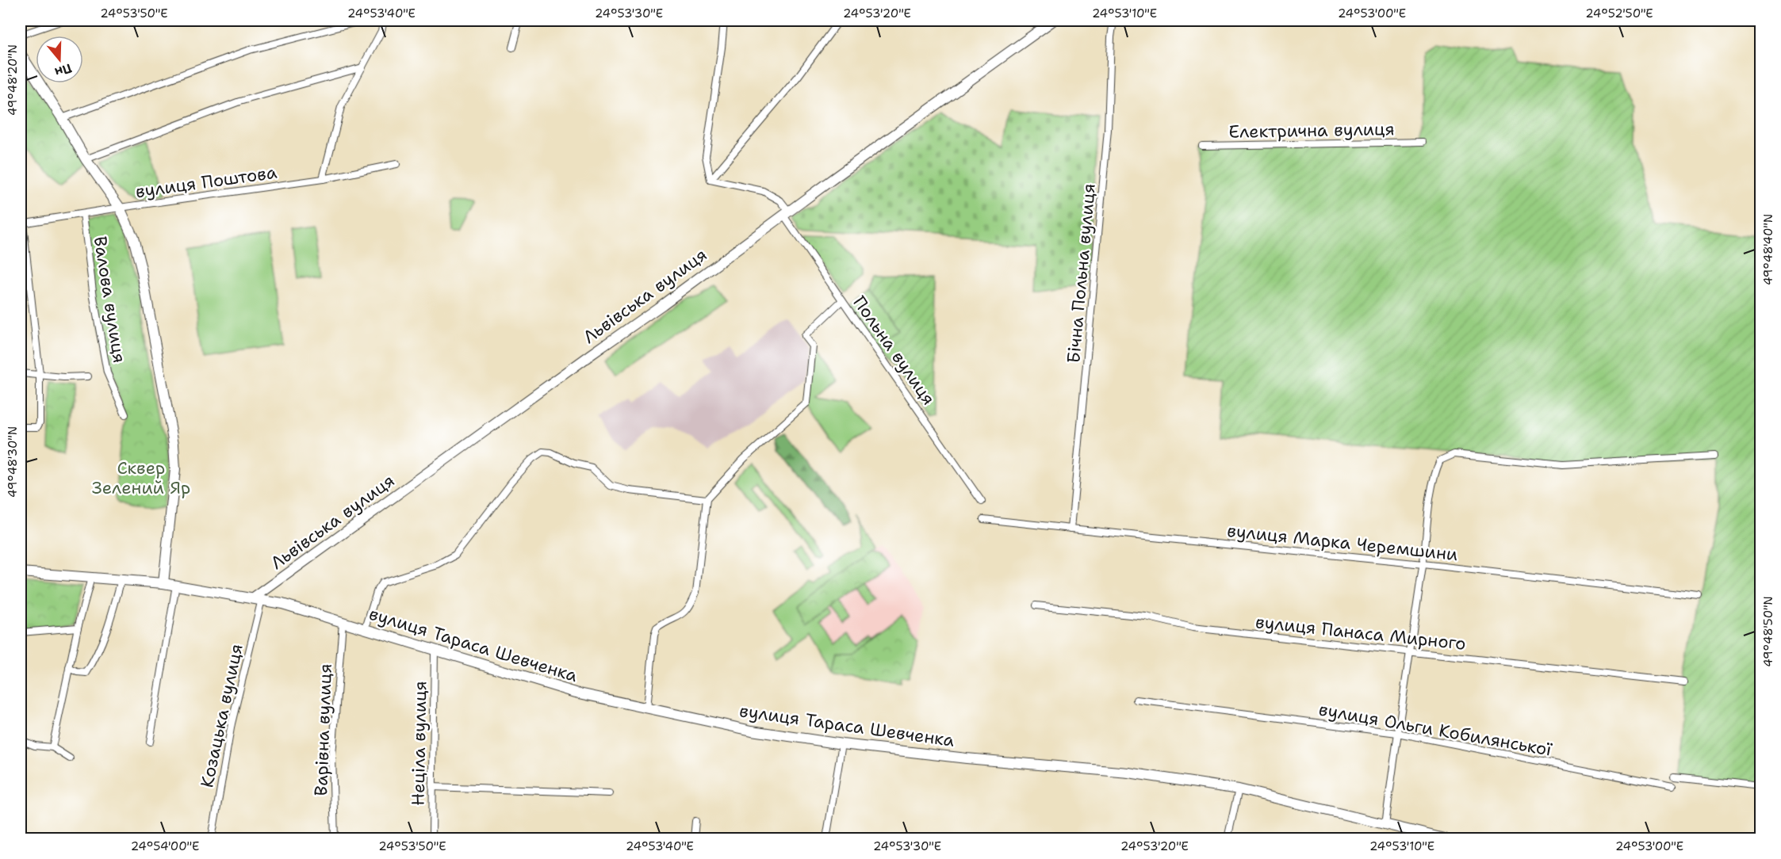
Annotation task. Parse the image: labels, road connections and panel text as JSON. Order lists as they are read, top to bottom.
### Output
{
  "streets": {
    "main road": ["Львівська вулиця", "вулиця Тараса Шевченка"],
    "street": [
      "Електрична вулиця",
      "вулиця Поштова",
      "Бічна Польна вулиця",
      "Валова вулиця",
      "Польна вулиця",
      "вулиця Марка Черемшини",
      "вулиця Панаса Мирного",
      "Козацька вулиця",
      "вулиця Ольги Кобилянської",
      "Варівна вулиця",
      "Неціла вулиця"
    ]
  },
  "crossings": [
    ["вулиця Поштова", "Валова вулиця"],
    ["Бічна Польна вулиця", "вулиця Марка Черемшини"],
    ["Львівська вулиця", "Польна вулиця"],
    ["Львівська вулиця", "вулиця Тараса Шевченка"],
    ["Львівська вулиця", "Козацька вулиця"],
    ["вулиця Тараса Шевченка", "Козацька вулиця"],
    ["вулиця Тараса Шевченка", "Варівна вулиця"],
    ["вулиця Тараса Шевченка", "Неціла вулиця"]
  ],
  "parks": ["Сквер Зелений Яр"],
  "north": "bottom",
  "coordinates": [
    "24°53'50\"E",
    "24°53'40\"E",
    "24°53'30\"E",
    "24°53'20\"E",
    "24°53'10\"E",
    "24°53'00\"E",
    "24°52'50\"E",
    "49°48'20\"N",
    "49°48'40\"N",
    "49°48'30\"N",
    "49°48'50\"N",
    "24°54'00\"E"
  ]
}
